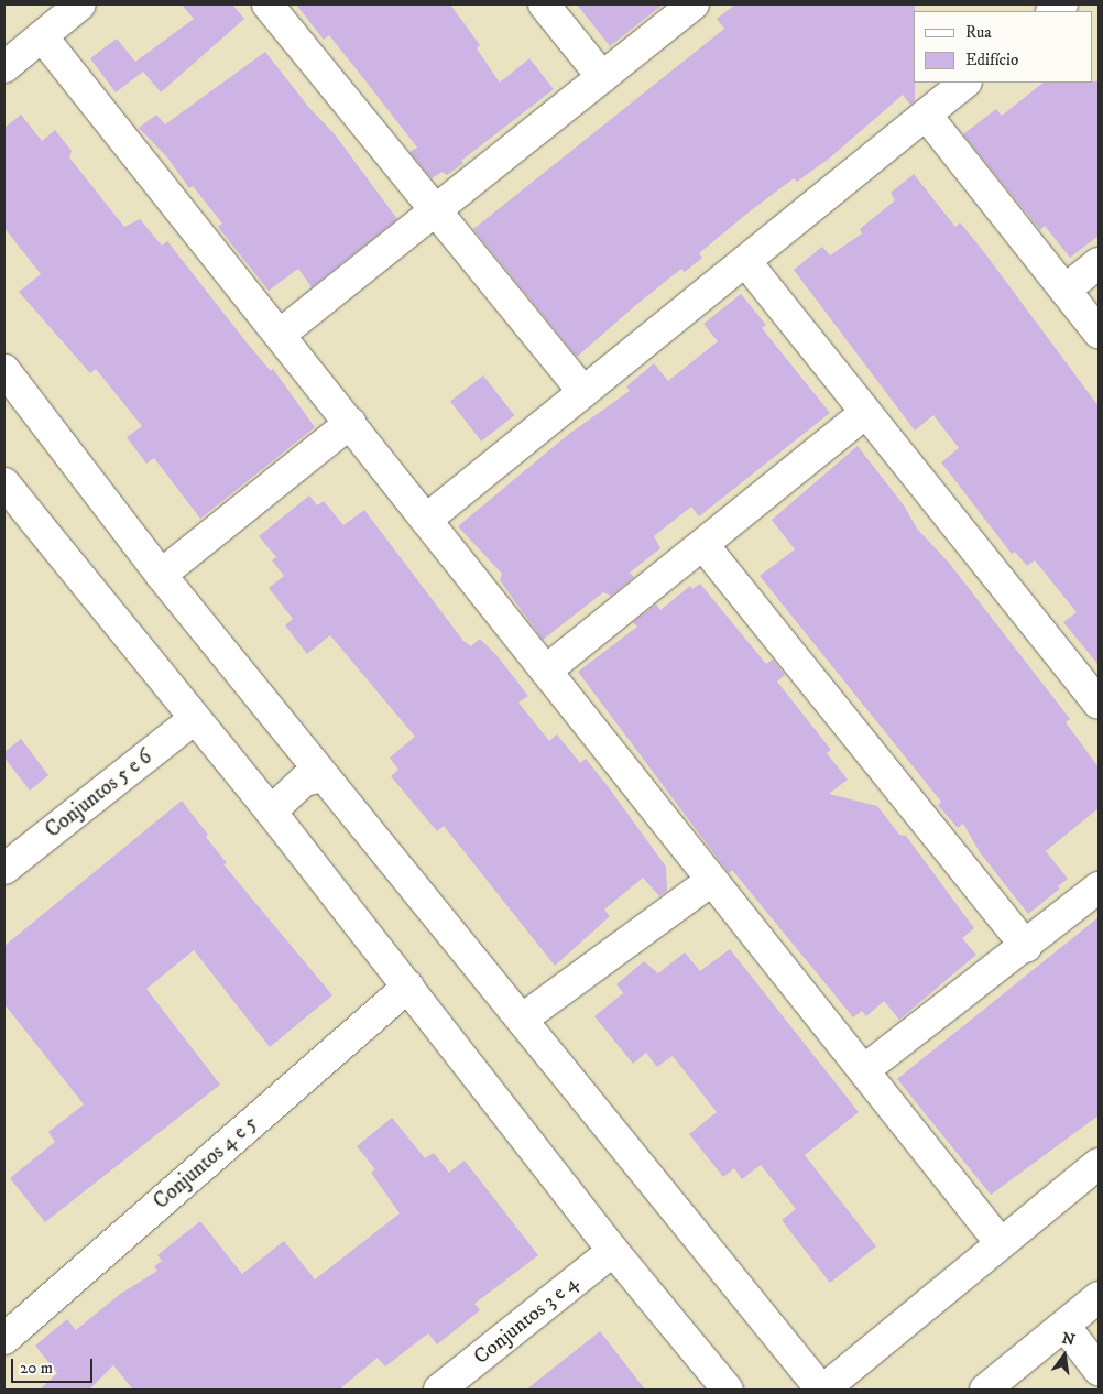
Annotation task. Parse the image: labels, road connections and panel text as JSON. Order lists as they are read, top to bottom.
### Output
{
  "streets": {
    "street": ["Conjuntos 5 e 6", "Conjuntos 4 e 5", "Conjuntos 3 e 4"]
  },
  "legend": ["Rua", "Edifício"],
  "scale_bar": "20 m",
  "north": "top"
}
